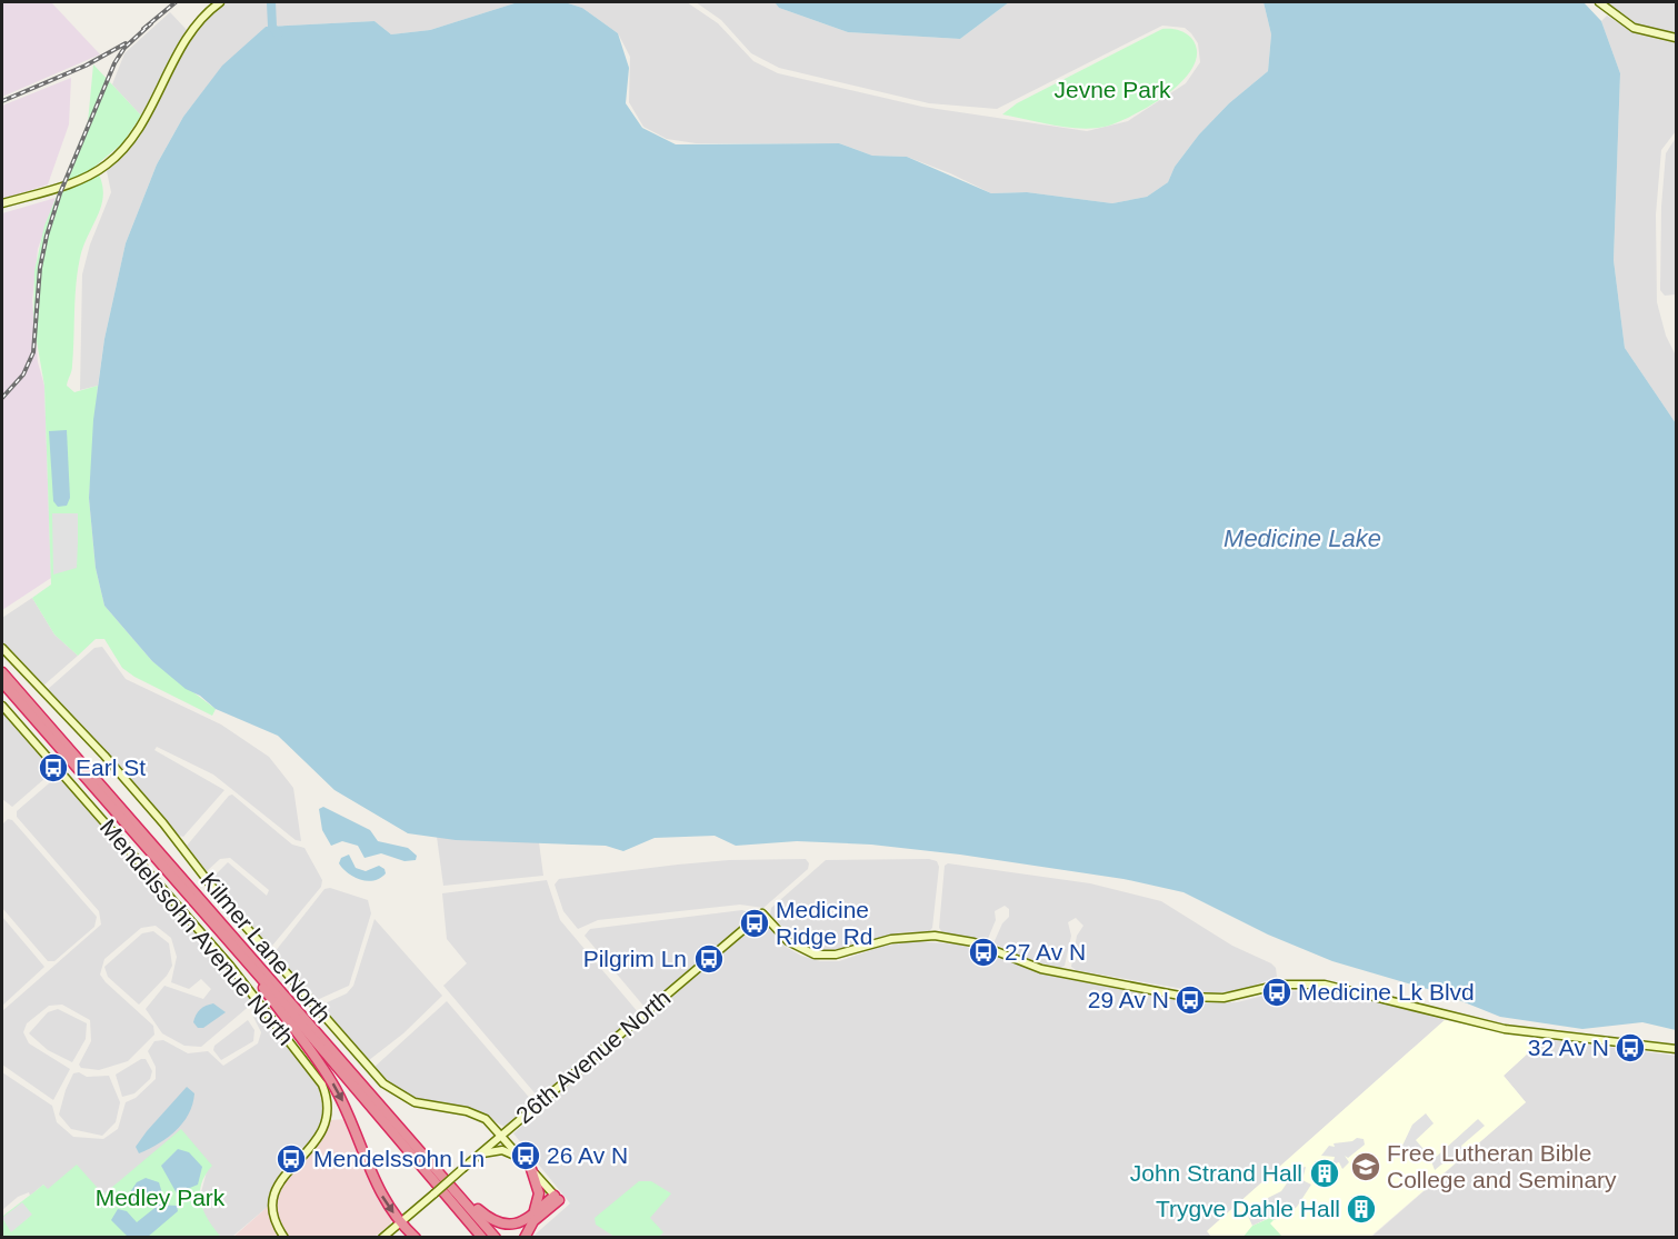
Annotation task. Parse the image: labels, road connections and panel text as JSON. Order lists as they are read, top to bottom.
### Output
{
  "streets": {
    "street": ["Mendelssohn Avenue North", "Kilmer Lane North", "26th Avenue North"]
  },
  "crossings": [
    ["Kilmer Lane North", "26th Avenue North"]
  ],
  "water": ["Medicine Lake"],
  "parks": ["Jevne Park", "Medley Park"],
  "places": {
    "bus stop": [
      "Earl St",
      "Medicine Ridge Rd",
      "27 Av N",
      "Pilgrim Ln",
      "Medicine Lk Blvd",
      "29 Av N",
      "32 Av N",
      "26 Av N",
      "Mendelssohn Ln"
    ],
    "school or university": ["Free Lutheran Bible College and Seminary"],
    "building": ["John Strand Hall", "Trygve Dahle Hall"]
  }
}
